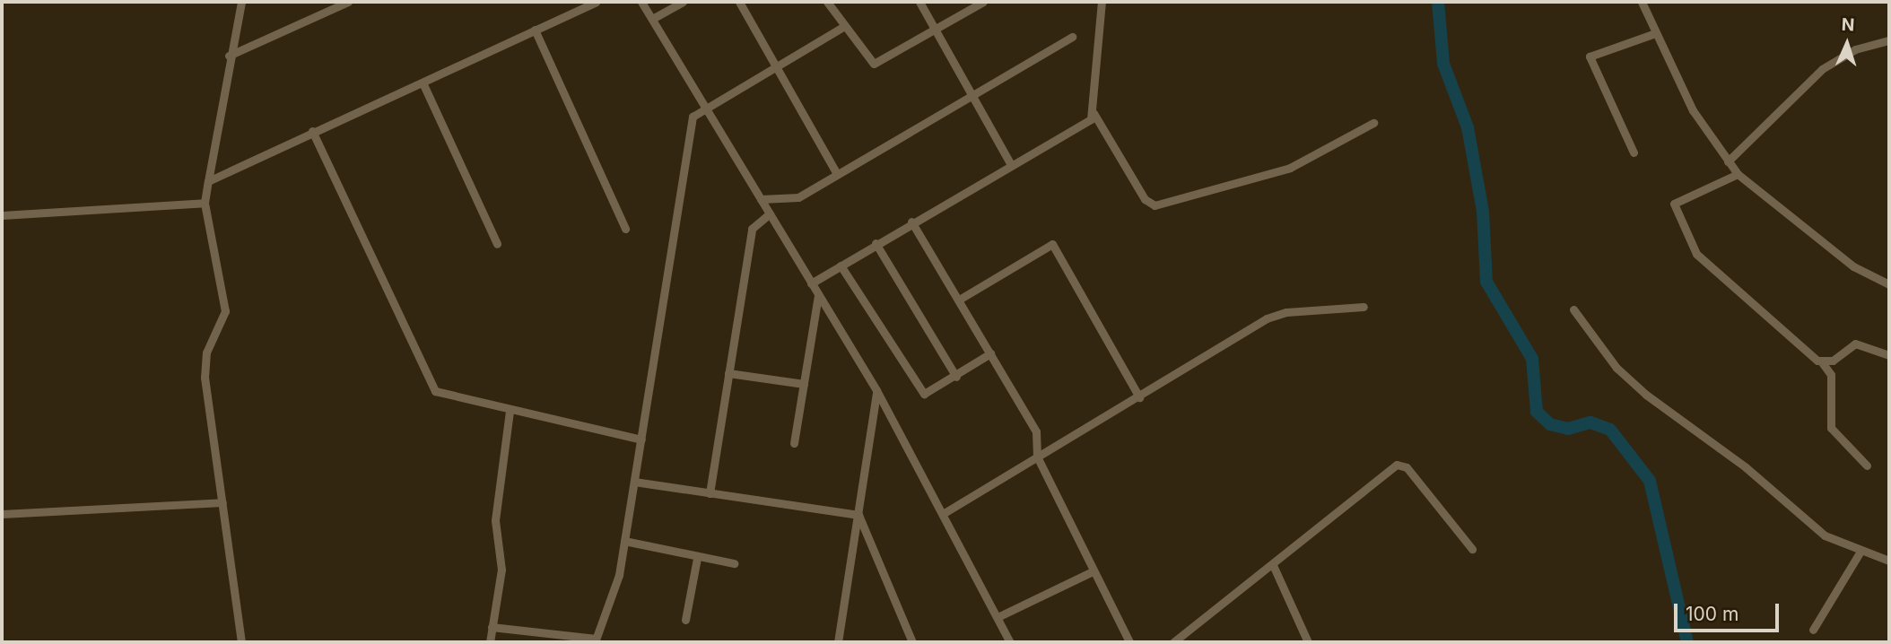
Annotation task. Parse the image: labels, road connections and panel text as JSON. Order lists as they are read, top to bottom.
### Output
{
  "scale_bar": "100 m",
  "north": "top"
}
